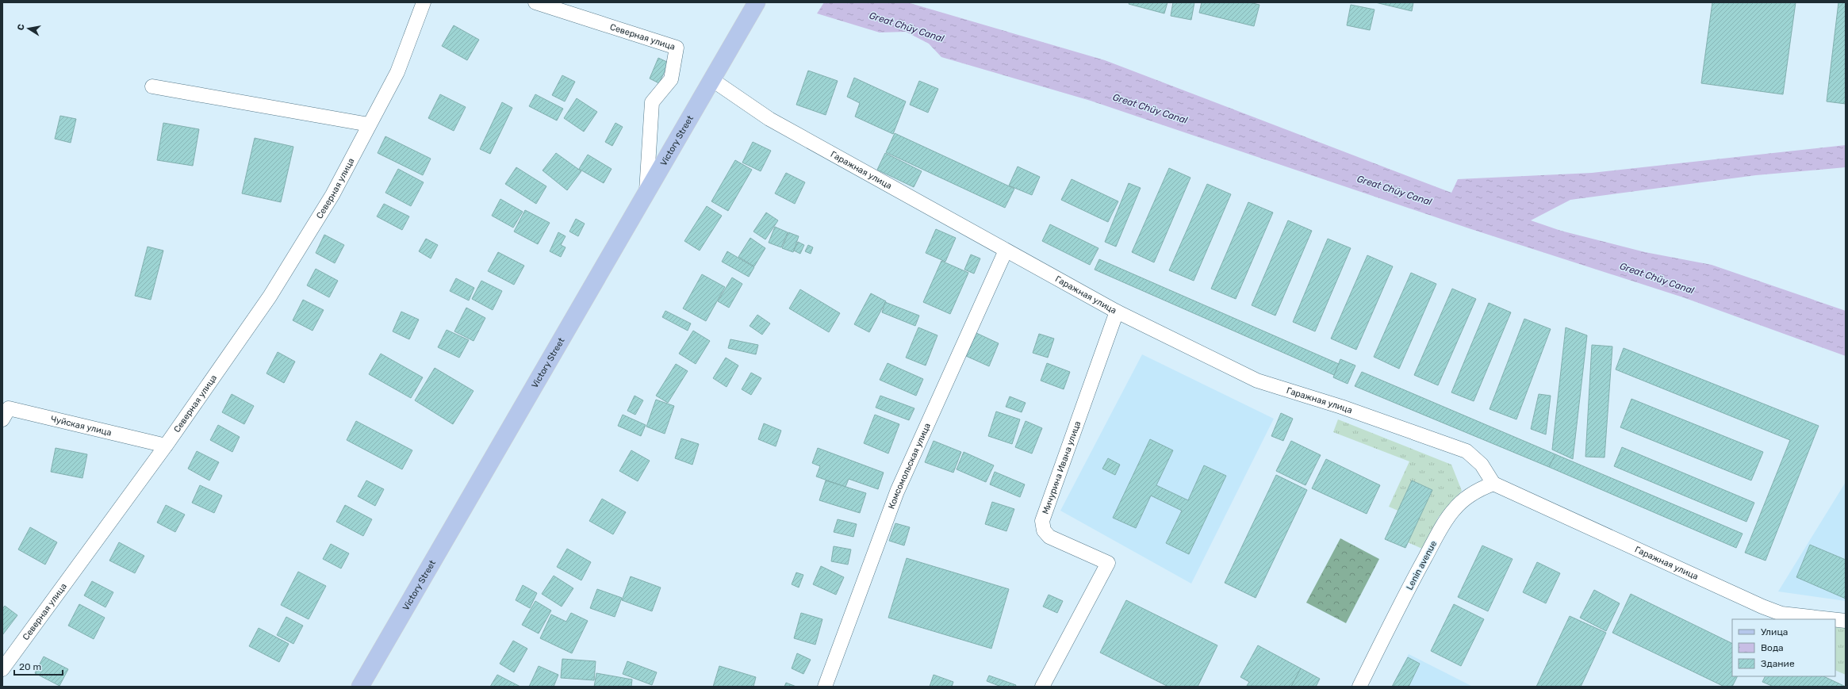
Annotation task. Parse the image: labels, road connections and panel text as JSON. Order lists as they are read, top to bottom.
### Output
{
  "streets": {
    "main road": ["Victory Street"],
    "street": [
      "Северная улица",
      "Гаражная улица",
      "Чуйская улица",
      "Комсомольская улица",
      "Мичурина Ивана улица",
      "Lenin avenue"
    ]
  },
  "crossings": [
    ["Северная улица", "Victory Street"],
    ["Северная улица", "Чуйская улица"],
    ["Victory Street", "Гаражная улица"],
    ["Гаражная улица", "Комсомольская улица"],
    ["Гаражная улица", "Мичурина Ивана улица"],
    ["Гаражная улица", "Lenin avenue"]
  ],
  "water": ["Great Chüy Canal"],
  "legend": ["Улица", "Вода", "Здание"],
  "scale_bar": "20 m",
  "north": "left"
}
